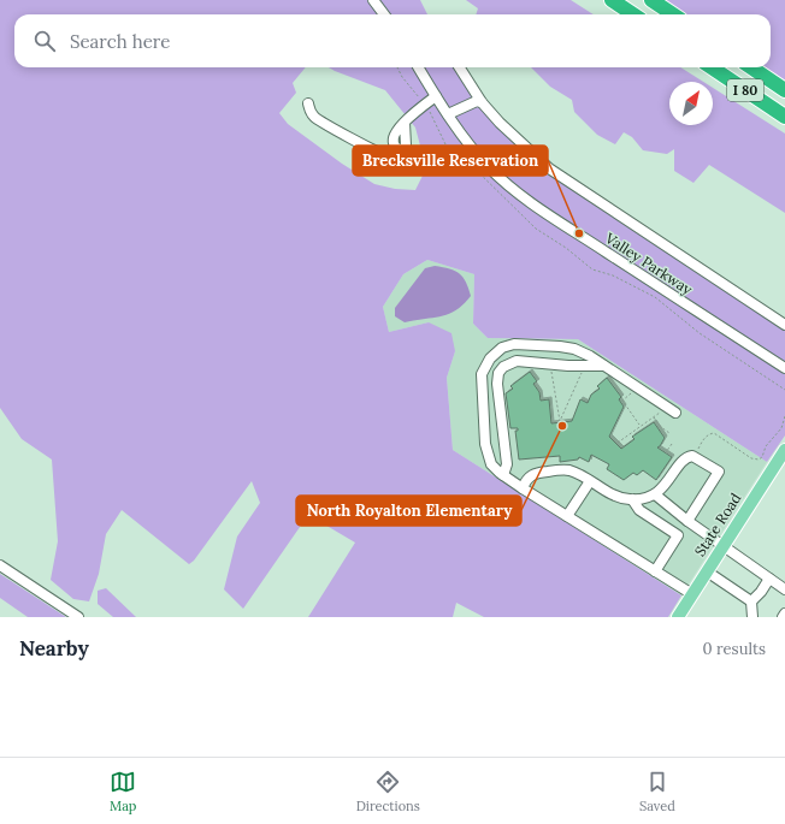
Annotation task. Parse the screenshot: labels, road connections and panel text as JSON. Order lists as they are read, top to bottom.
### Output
{
  "streets": {
    "highway": ["I 80"],
    "main road": ["State Road"],
    "street": ["Valley Parkway"]
  },
  "places": ["Brecksville Reservation", "North Royalton Elementary"],
  "north": "top right",
  "page": {
    "search": "Search here",
    "heading": ["Nearby", "0 results"],
    "nav": ["Map", "Directions", "Saved"]
  }
}
